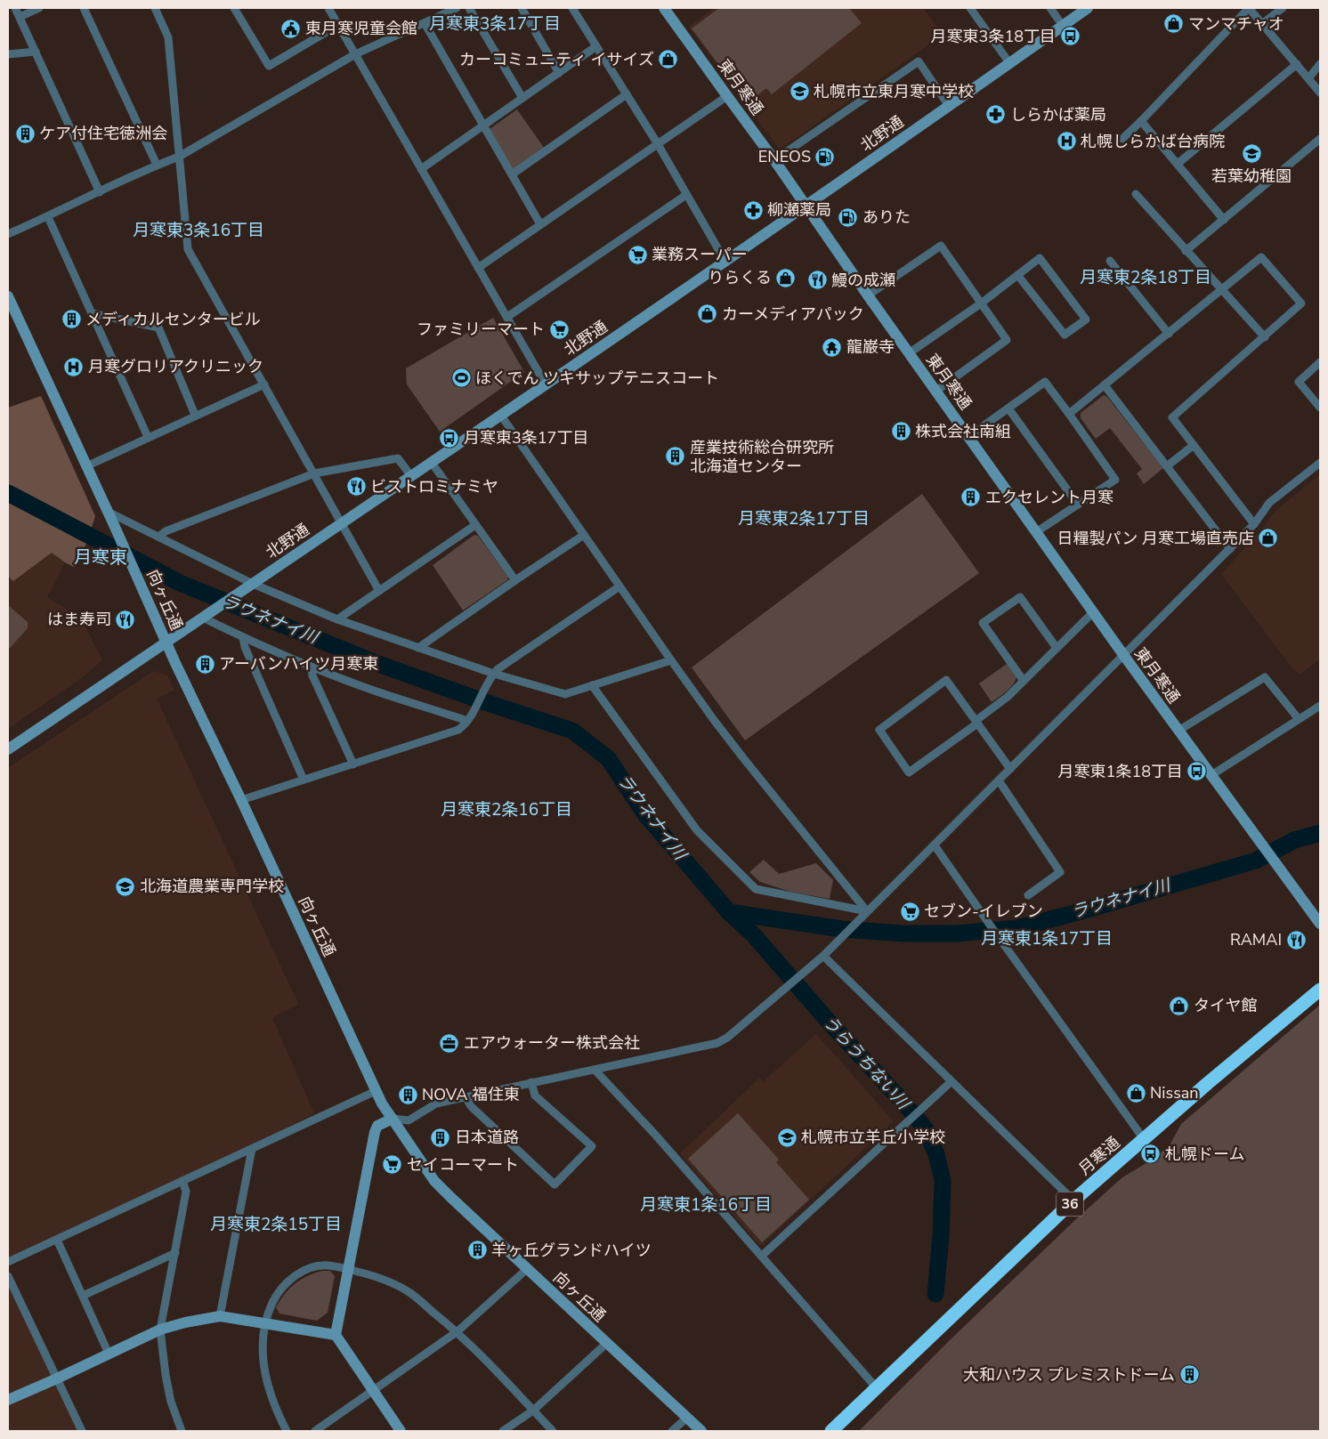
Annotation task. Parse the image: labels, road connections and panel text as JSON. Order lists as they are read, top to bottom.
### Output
{
  "streets": {
    "highway": ["月寒通", "36"],
    "street": ["東月寒通", "北野通", "向ヶ丘通"]
  },
  "crossings": [
    ["東月寒通", "北野通"],
    ["北野通", "向ヶ丘通"]
  ],
  "districts": [
    "月寒東3条17丁目",
    "月寒東3条16丁目",
    "月寒東2条18丁目",
    "月寒東2条17丁目",
    "月寒東",
    "月寒東2条16丁目",
    "月寒東1条17丁目",
    "月寒東1条16丁目",
    "月寒東2条15丁目"
  ],
  "water": ["ラウネナイ川", "うらうちない川"],
  "places": {
    "shop": [
      "マンマチャオ",
      "カーコミュニティ イサイズ",
      "りらくる",
      "カーメディアパック",
      "日糧製パン 月寒工場直売店",
      "タイヤ館",
      "Nissan"
    ],
    "public building": ["東月寒児童会館"],
    "bus stop": [
      "月寒東3条18丁目",
      "月寒東3条17丁目",
      "月寒東1条18丁目",
      "札幌ドーム"
    ],
    "school or university": [
      "札幌市立東月寒中学校",
      "若葉幼稚園",
      "北海道農業専門学校",
      "札幌市立羊丘小学校"
    ],
    "pharmacy": ["しらかば薬局", "柳瀬薬局"],
    "building": [
      "ケア付住宅徳洲会",
      "メディカルセンタービル",
      "株式会社南組",
      "産業技術総合研究所 北海道センター",
      "エクセレント月寒",
      "アーバンハイツ月寒東",
      "NOVA 福住東",
      "日本道路",
      "羊ヶ丘グランドハイツ",
      "大和ハウス プレミストドーム"
    ],
    "hospital": ["札幌しらかば台病院", "月寒グロリアクリニック"],
    "fuel station": ["ENEOS", "ありた"],
    "supermarket": [
      "業務スーパー",
      "ファミリーマート",
      "セブン-イレブン",
      "セイコーマート"
    ],
    "restaurant": [
      "鰻の成瀬",
      "ビストロミナミヤ",
      "はま寿司",
      "RAMAI"
    ],
    "temple": ["龍巌寺"],
    "sports": ["ほくでん ツキサップテニスコート"],
    "office": ["エアウォーター株式会社"]
  }
}
